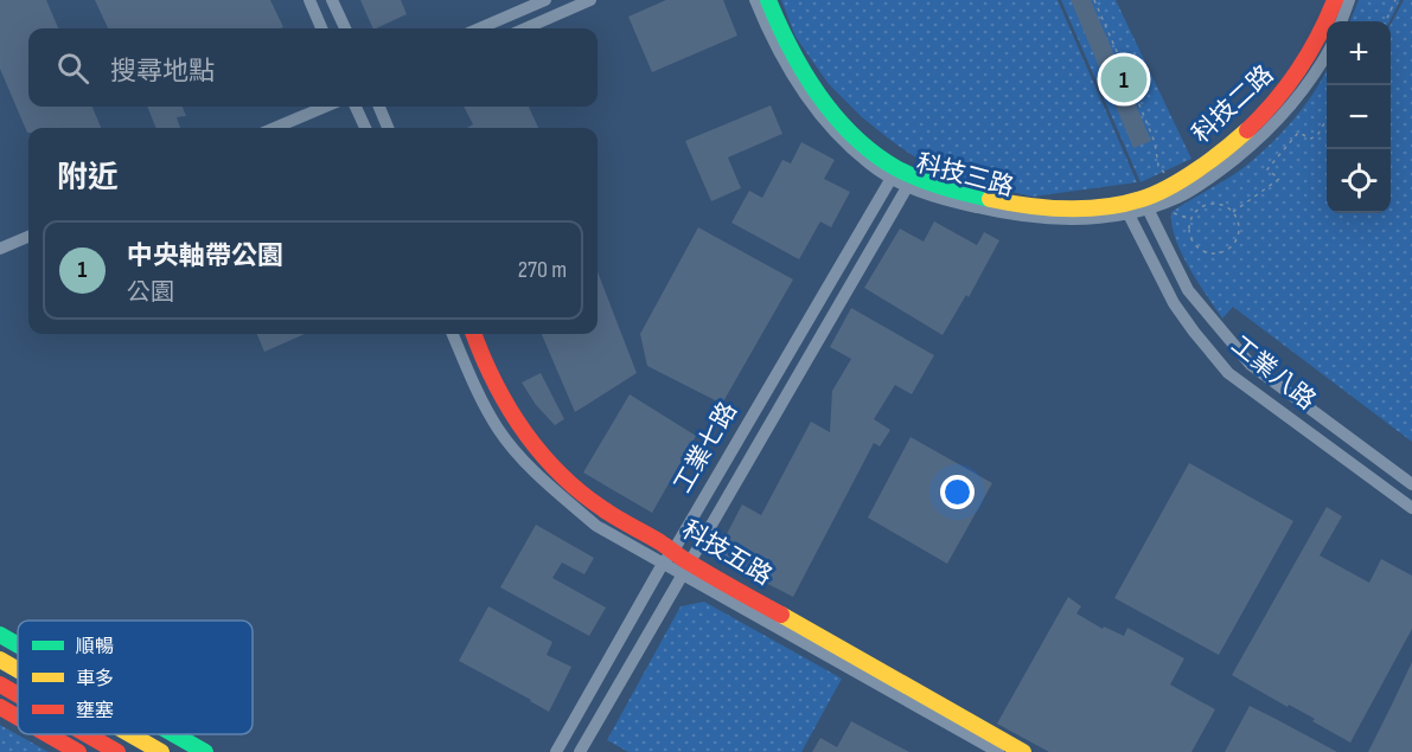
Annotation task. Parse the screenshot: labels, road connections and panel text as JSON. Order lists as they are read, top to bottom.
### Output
{
  "streets": {
    "street": [
      "科技二路",
      "科技三路",
      "工業八路",
      "工業七路",
      "科技五路"
    ]
  },
  "crossings": [
    ["科技二路", "科技三路"],
    ["科技二路", "工業八路"],
    ["科技三路", "工業八路"],
    ["科技三路", "工業七路"],
    ["工業七路", "科技五路"]
  ],
  "legend": ["順暢", "車多", "壅塞"],
  "page": {
    "map_buttons": ["+", "−"],
    "search": "搜尋地點",
    "pins": "1",
    "heading": "附近",
    "list": [
      {
        "mark": "1",
        "name": "中央軸帶公園",
        "note": "公園",
        "value": "270 m"
      }
    ]
  }
}
